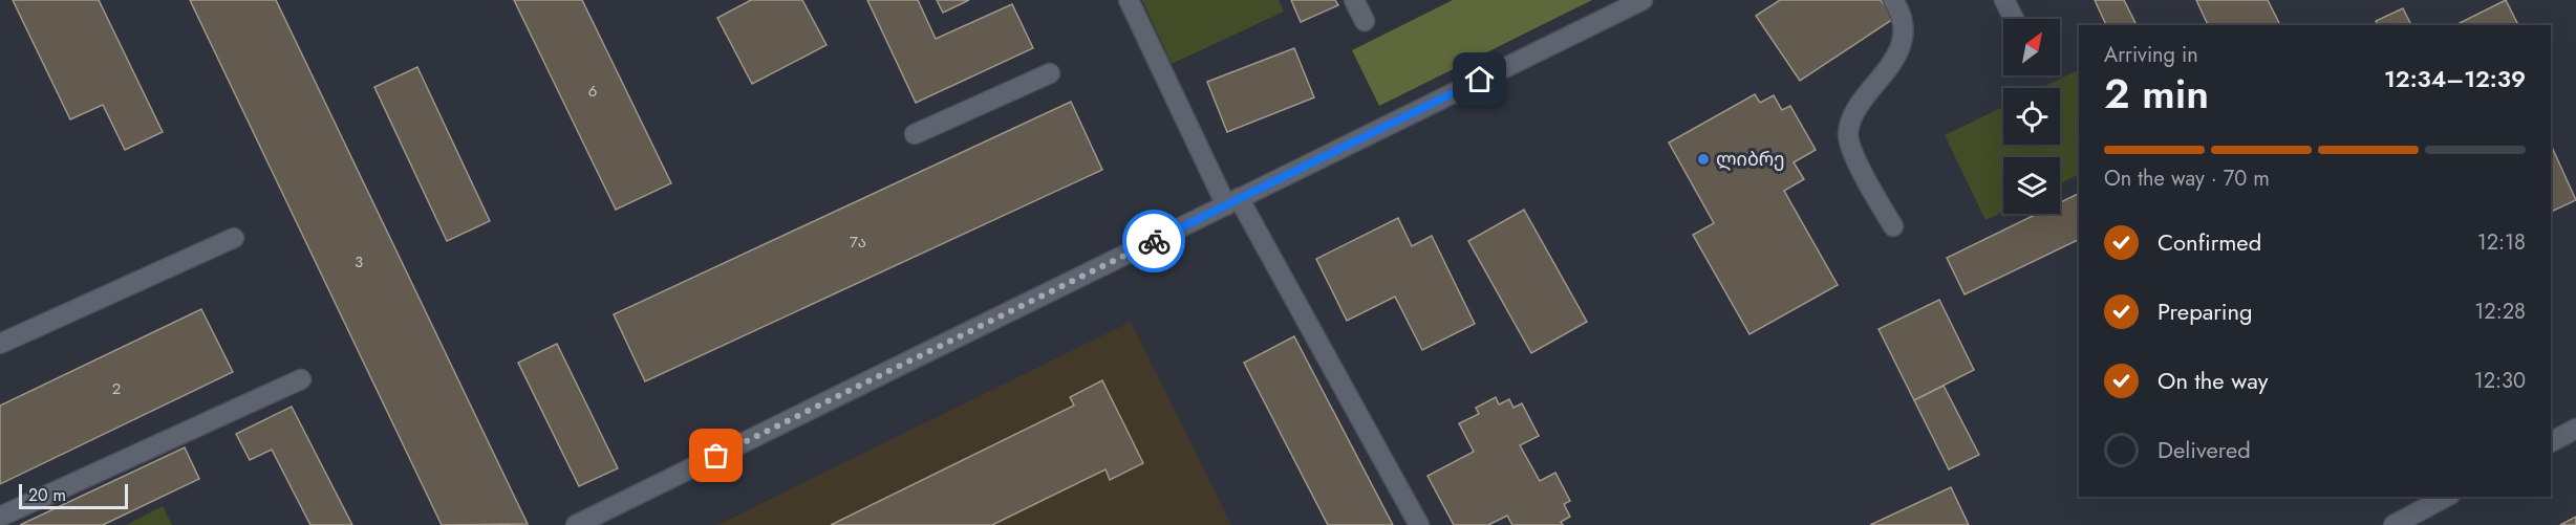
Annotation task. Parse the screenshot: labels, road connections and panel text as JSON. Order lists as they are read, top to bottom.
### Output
{
  "places": ["ლიბრე"],
  "house_numbers": [
    "6",
    "7ა",
    "3",
    "2"
  ],
  "scale_bar": "20 m",
  "north": "top right",
  "page": {
    "heading": ["2 min", "Arriving in", "12:34–12:39"],
    "bar": "On the way · 70 m",
    "list": [
      ["Confirmed", "12:18"],
      ["Preparing", "12:28"],
      ["On the way", "12:30"],
      "Delivered"
    ],
    "scale": "20 m"
  }
}
